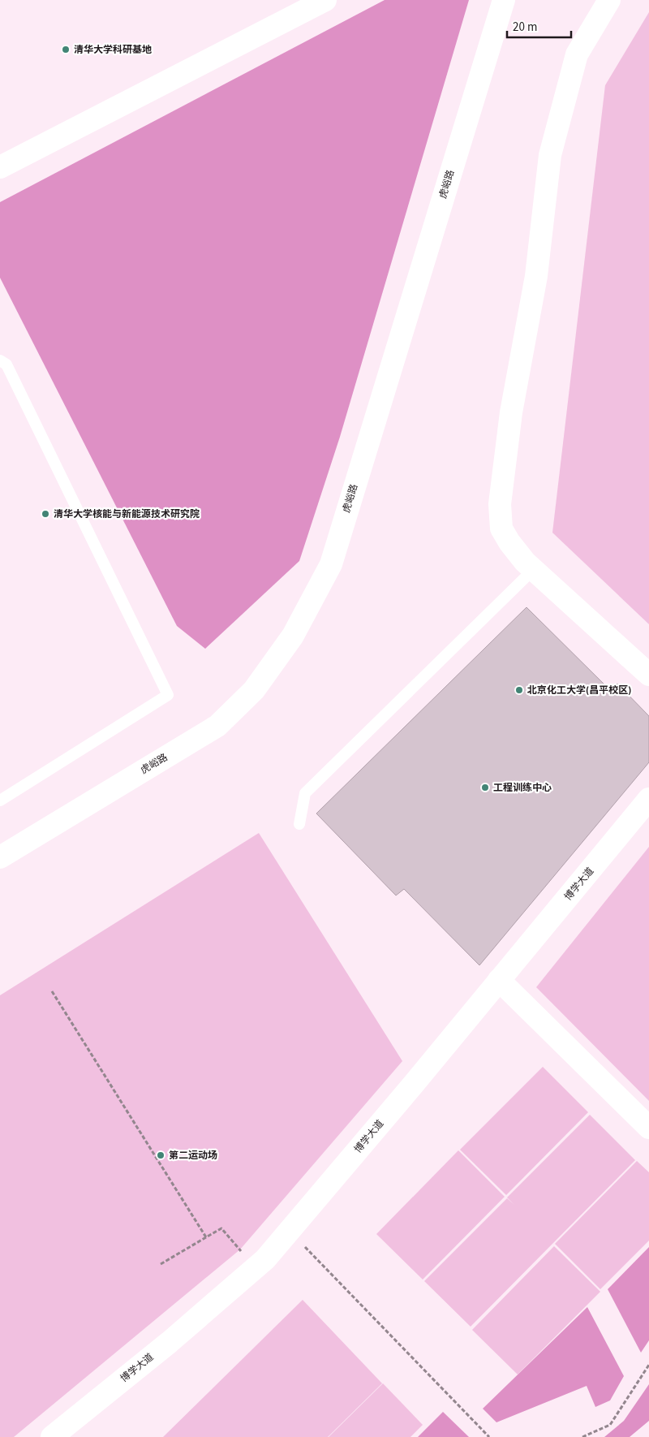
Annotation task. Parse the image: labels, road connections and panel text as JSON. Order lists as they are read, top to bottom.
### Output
{
  "streets": {
    "street": ["虎峪路", "博学大道"]
  },
  "places": [
    "清华大学科研基地",
    "清华大学核能与新能源技术研究院",
    "北京化工大学(昌平校区)",
    "工程训练中心",
    "第二运动场"
  ],
  "scale_bar": "20 m"
}
